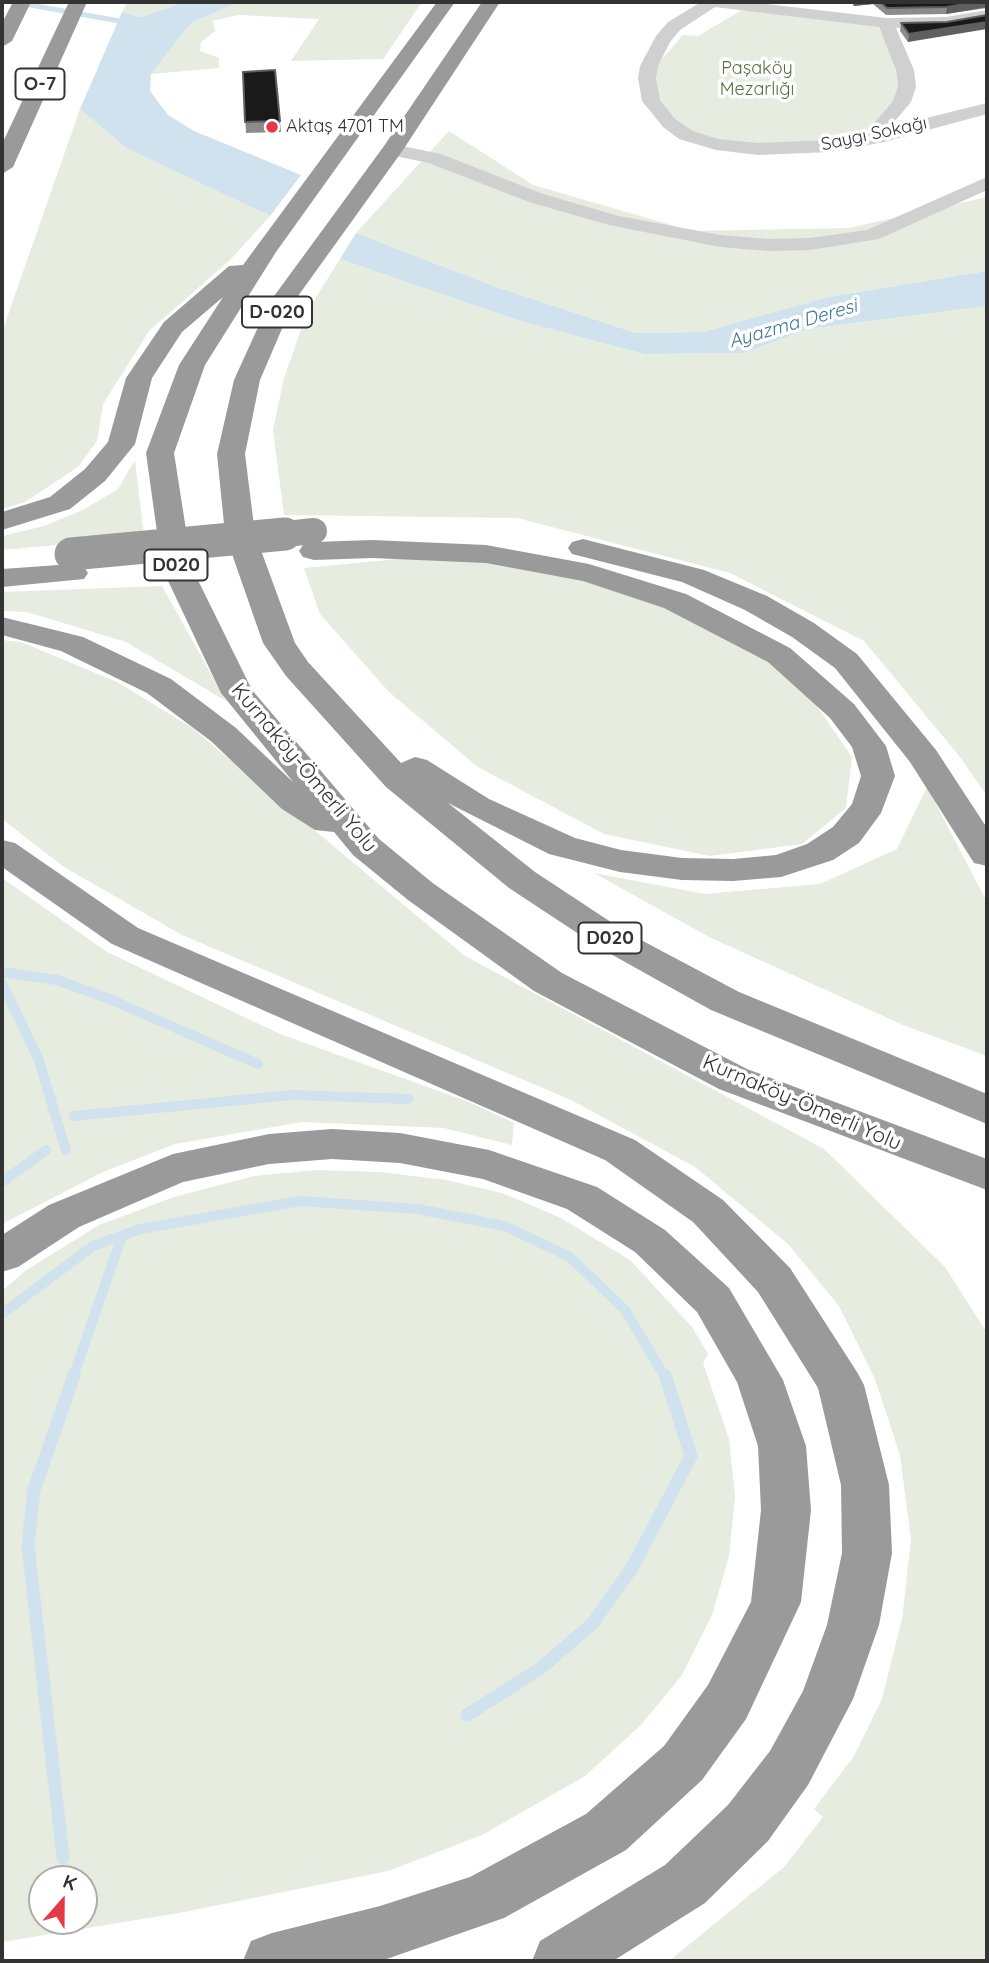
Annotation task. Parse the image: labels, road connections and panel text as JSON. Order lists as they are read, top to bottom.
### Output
{
  "streets": {
    "highway": [
      "O-7",
      "D-020",
      "D020",
      "Kurnaköy-Ömerli Yolu"
    ],
    "street": ["Saygı Sokağı"]
  },
  "crossings": [
    ["D-020", "D020"]
  ],
  "water": ["Ayazma Deresi"],
  "parks": ["Paşaköy Mezarlığı"],
  "places": ["Aktaş 4701 TM"],
  "north": "top"
}
